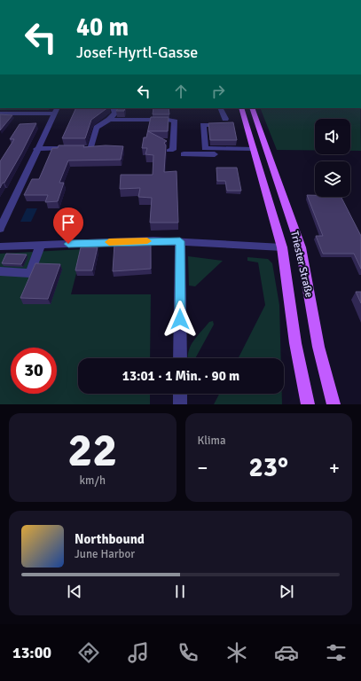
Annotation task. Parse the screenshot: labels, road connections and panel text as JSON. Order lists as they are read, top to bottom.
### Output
{
  "streets": {
    "main road": ["Triester Straße"]
  },
  "page": {
    "turn": ["40 m", "Josef-Hyrtl-Gasse"],
    "limit": "30",
    "trip": "13:01 · 1 Min. · 90 m",
    "tile": [
      ["22", "km/h"],
      "Klima"
    ],
    "heat": ["−", "23°", "+"],
    "song": ["Northbound", "June Harbor"],
    "tabs": "13:00"
  }
}
